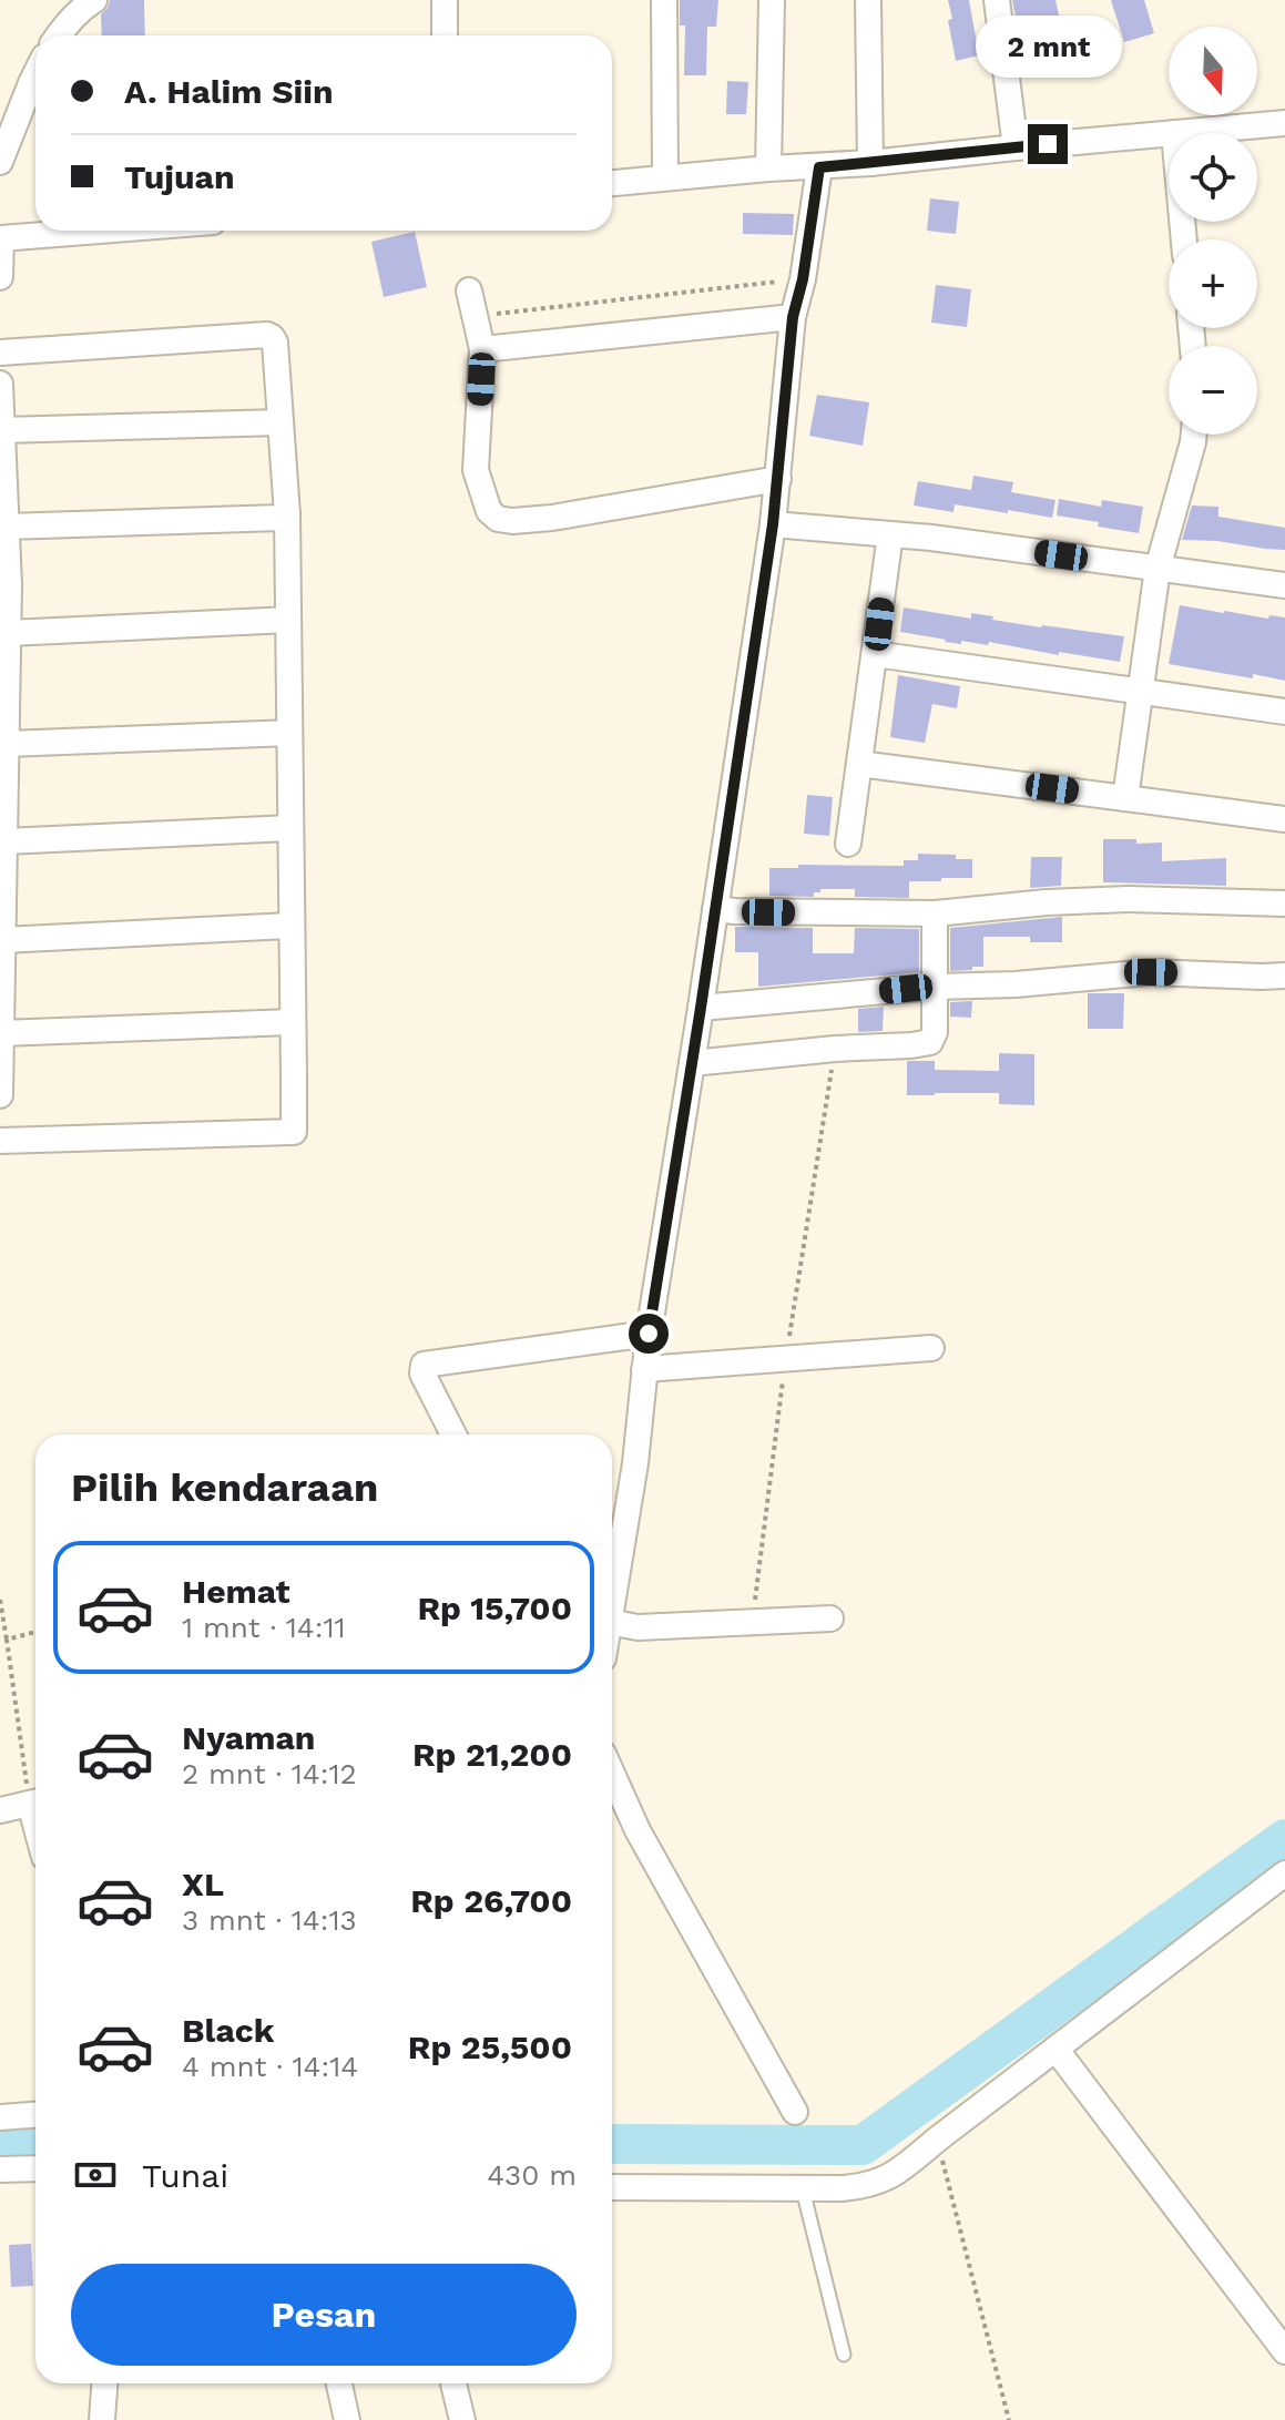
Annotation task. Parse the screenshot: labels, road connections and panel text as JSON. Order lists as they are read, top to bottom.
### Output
{
  "north": "bottom",
  "page": {
    "bubble": "2 mnt",
    "map_buttons": ["+", "−"],
    "banner": ["A. Halim Siin", "Tujuan"],
    "heading": "Pilih kendaraan",
    "list": [
      {
        "name": "Hemat",
        "note": "1 mnt · 14:11",
        "value": "Rp 15,700"
      },
      {
        "name": "Nyaman",
        "note": "2 mnt · 14:12",
        "value": "Rp 21,200"
      },
      {
        "name": "XL",
        "note": "3 mnt · 14:13",
        "value": "Rp 26,700"
      },
      {
        "name": "Black",
        "note": "4 mnt · 14:14",
        "value": "Rp 25,500"
      }
    ],
    "pay": ["Tunai", "430 m"],
    "buttons": "Pesan"
  }
}
